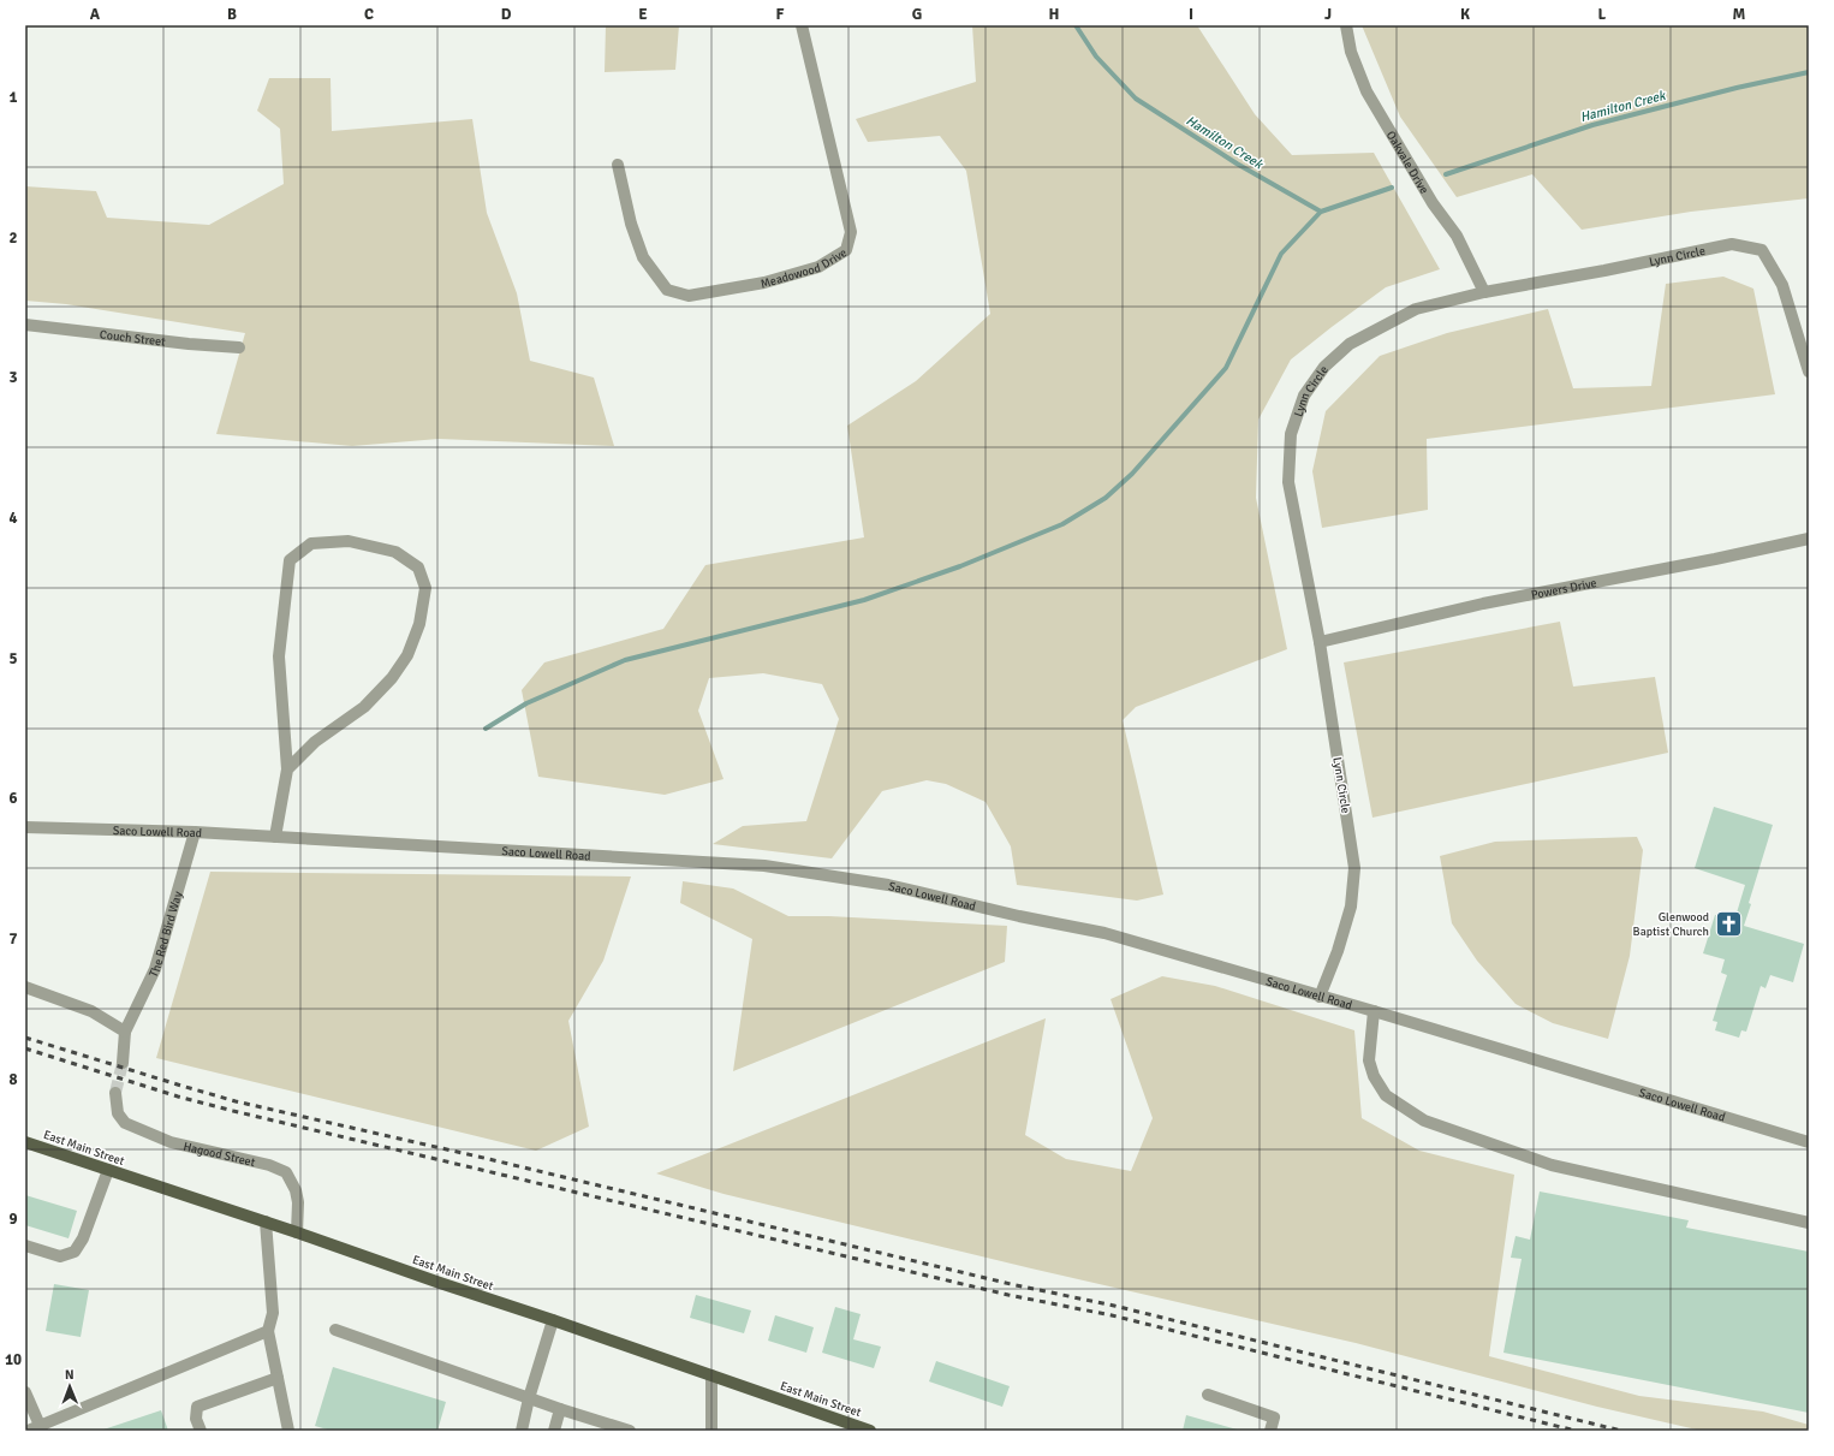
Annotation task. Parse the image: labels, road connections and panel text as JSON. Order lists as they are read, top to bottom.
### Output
{
  "streets": {
    "main road": ["East Main Street"],
    "street": [
      "Oakvale Drive",
      "Lynn Circle",
      "Meadowood Drive",
      "Couch Street",
      "Powers Drive",
      "Saco Lowell Road",
      "The Red Bird Way",
      "Hagood Street"
    ]
  },
  "crossings": [
    ["Oakvale Drive", "Lynn Circle"],
    ["Lynn Circle", "Powers Drive"],
    ["Lynn Circle", "Saco Lowell Road"],
    ["Saco Lowell Road", "The Red Bird Way"],
    ["East Main Street", "Hagood Street"]
  ],
  "water": ["Hamilton Creek"],
  "places": {
    "church": ["Glenwood Baptist Church"]
  },
  "north": "top",
  "grid": {
    "columns": [
      "A",
      "B",
      "C",
      "D",
      "E",
      "F",
      "G",
      "H",
      "I",
      "J",
      "K",
      "L",
      "M"
    ],
    "rows": [
      "1",
      "2",
      "3",
      "4",
      "5",
      "6",
      "7",
      "8",
      "9",
      "10"
    ]
  }
}
